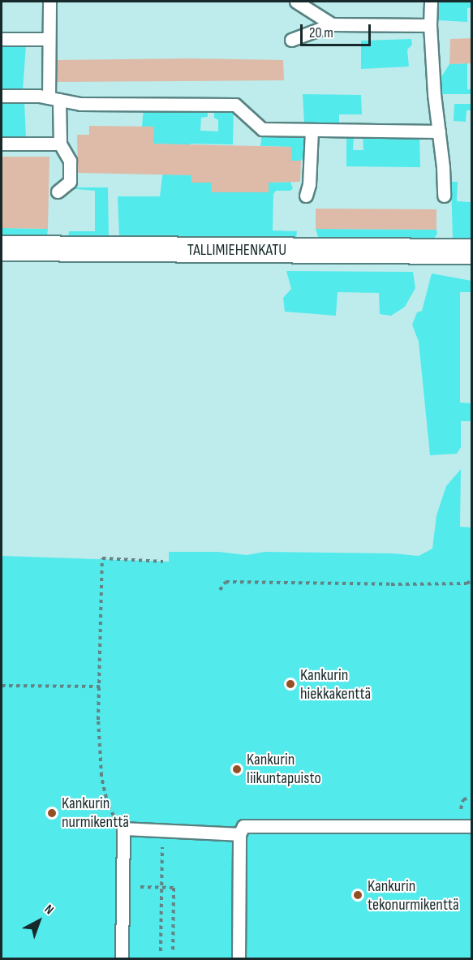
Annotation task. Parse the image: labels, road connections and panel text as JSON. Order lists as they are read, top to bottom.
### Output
{
  "streets": {
    "street": ["TALLIMIEHENKATU"]
  },
  "places": [
    "Kankurin hiekkakenttä",
    "Kankurin liikuntapuisto",
    "Kankurin nurmikenttä",
    "Kankurin tekonurmikenttä"
  ],
  "scale_bar": "20 m",
  "north": "top right"
}
